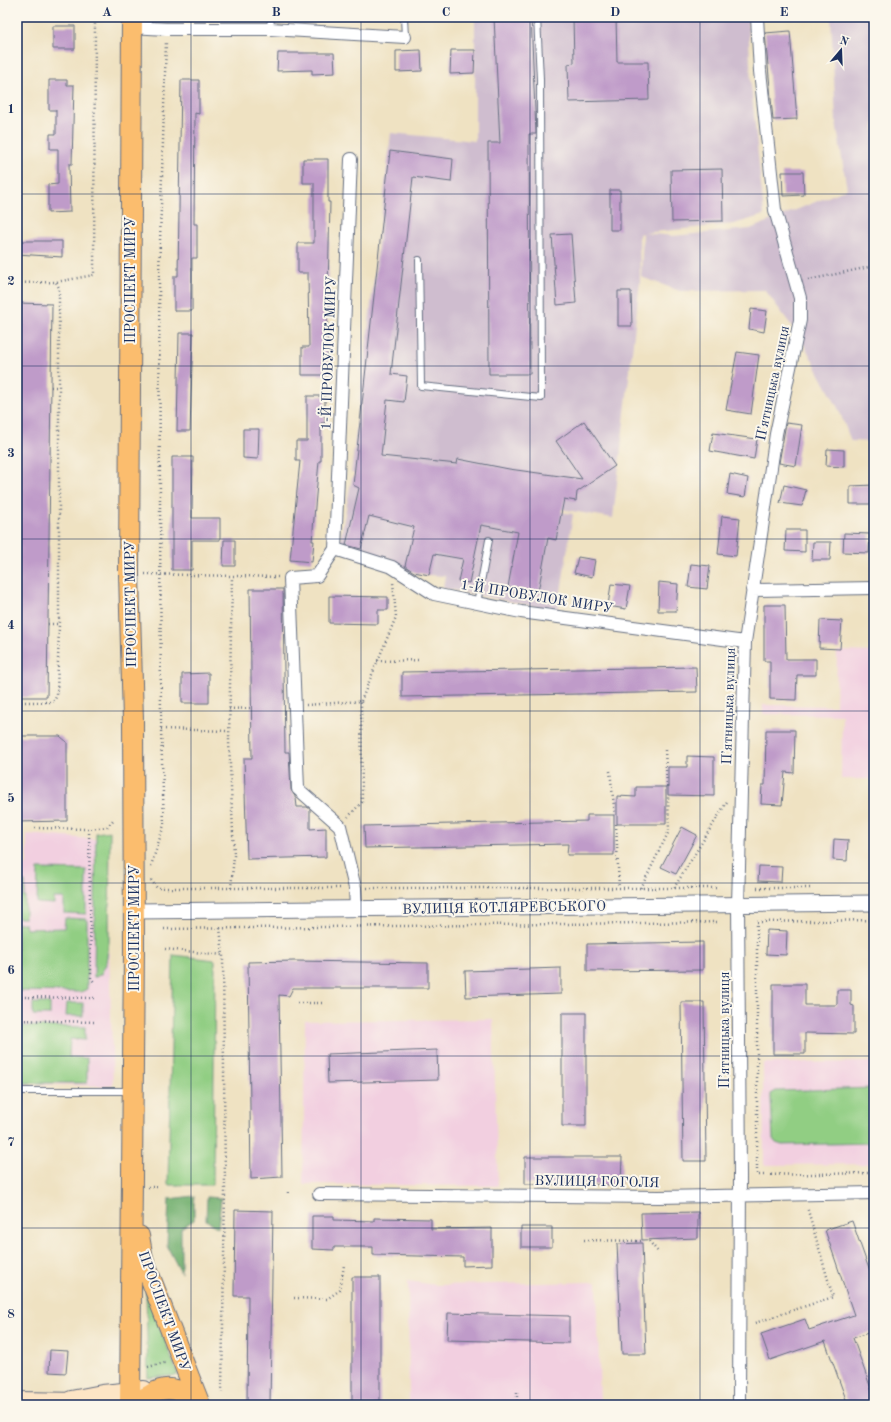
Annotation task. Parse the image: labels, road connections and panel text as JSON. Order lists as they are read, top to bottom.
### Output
{
  "streets": {
    "main road": ["ПРОСПЕКТ МИРУ"],
    "street": [
      "1-Й ПРОВУЛОК МИРУ",
      "Пʼятницька вулиця",
      "ВУЛИЦЯ КОТЛЯРЕВСЬКОГО",
      "ВУЛИЦЯ ГОГОЛЯ"
    ]
  },
  "crossings": [
    ["ПРОСПЕКТ МИРУ", "ВУЛИЦЯ КОТЛЯРЕВСЬКОГО"],
    ["1-Й ПРОВУЛОК МИРУ", "Пʼятницька вулиця"],
    ["Пʼятницька вулиця", "ВУЛИЦЯ КОТЛЯРЕВСЬКОГО"],
    ["Пʼятницька вулиця", "ВУЛИЦЯ ГОГОЛЯ"]
  ],
  "north": "top",
  "grid": {
    "columns": [
      "A",
      "B",
      "C",
      "D",
      "E"
    ],
    "rows": [
      "1",
      "2",
      "3",
      "4",
      "5",
      "6",
      "7",
      "8"
    ]
  }
}
